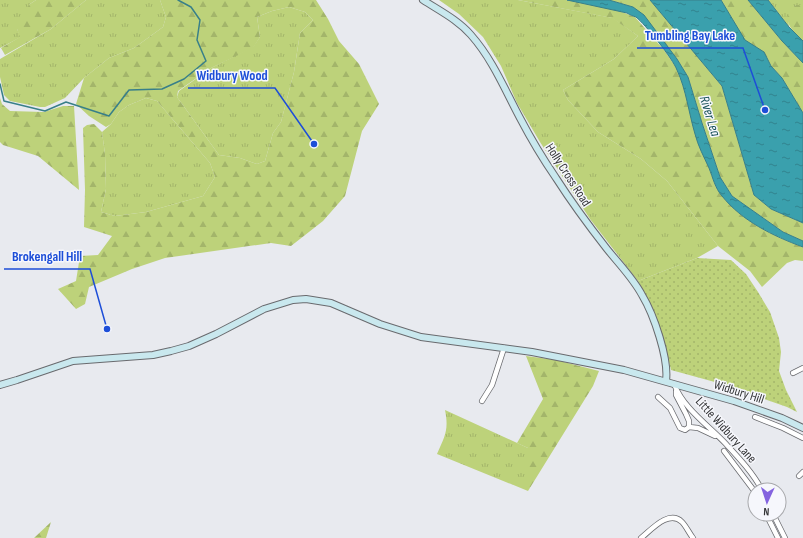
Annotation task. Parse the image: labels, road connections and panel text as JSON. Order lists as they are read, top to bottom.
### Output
{
  "streets": {
    "main road": ["Holly Cross Road", "Widbury Hill"],
    "street": ["Little Widbury Lane"]
  },
  "crossings": [
    ["Holly Cross Road", "Widbury Hill"],
    ["Widbury Hill", "Little Widbury Lane"]
  ],
  "water": ["River Lea"],
  "places": ["Tumbling Bay Lake", "Widbury Wood", "Brokengall Hill"],
  "north": "bottom"
}
